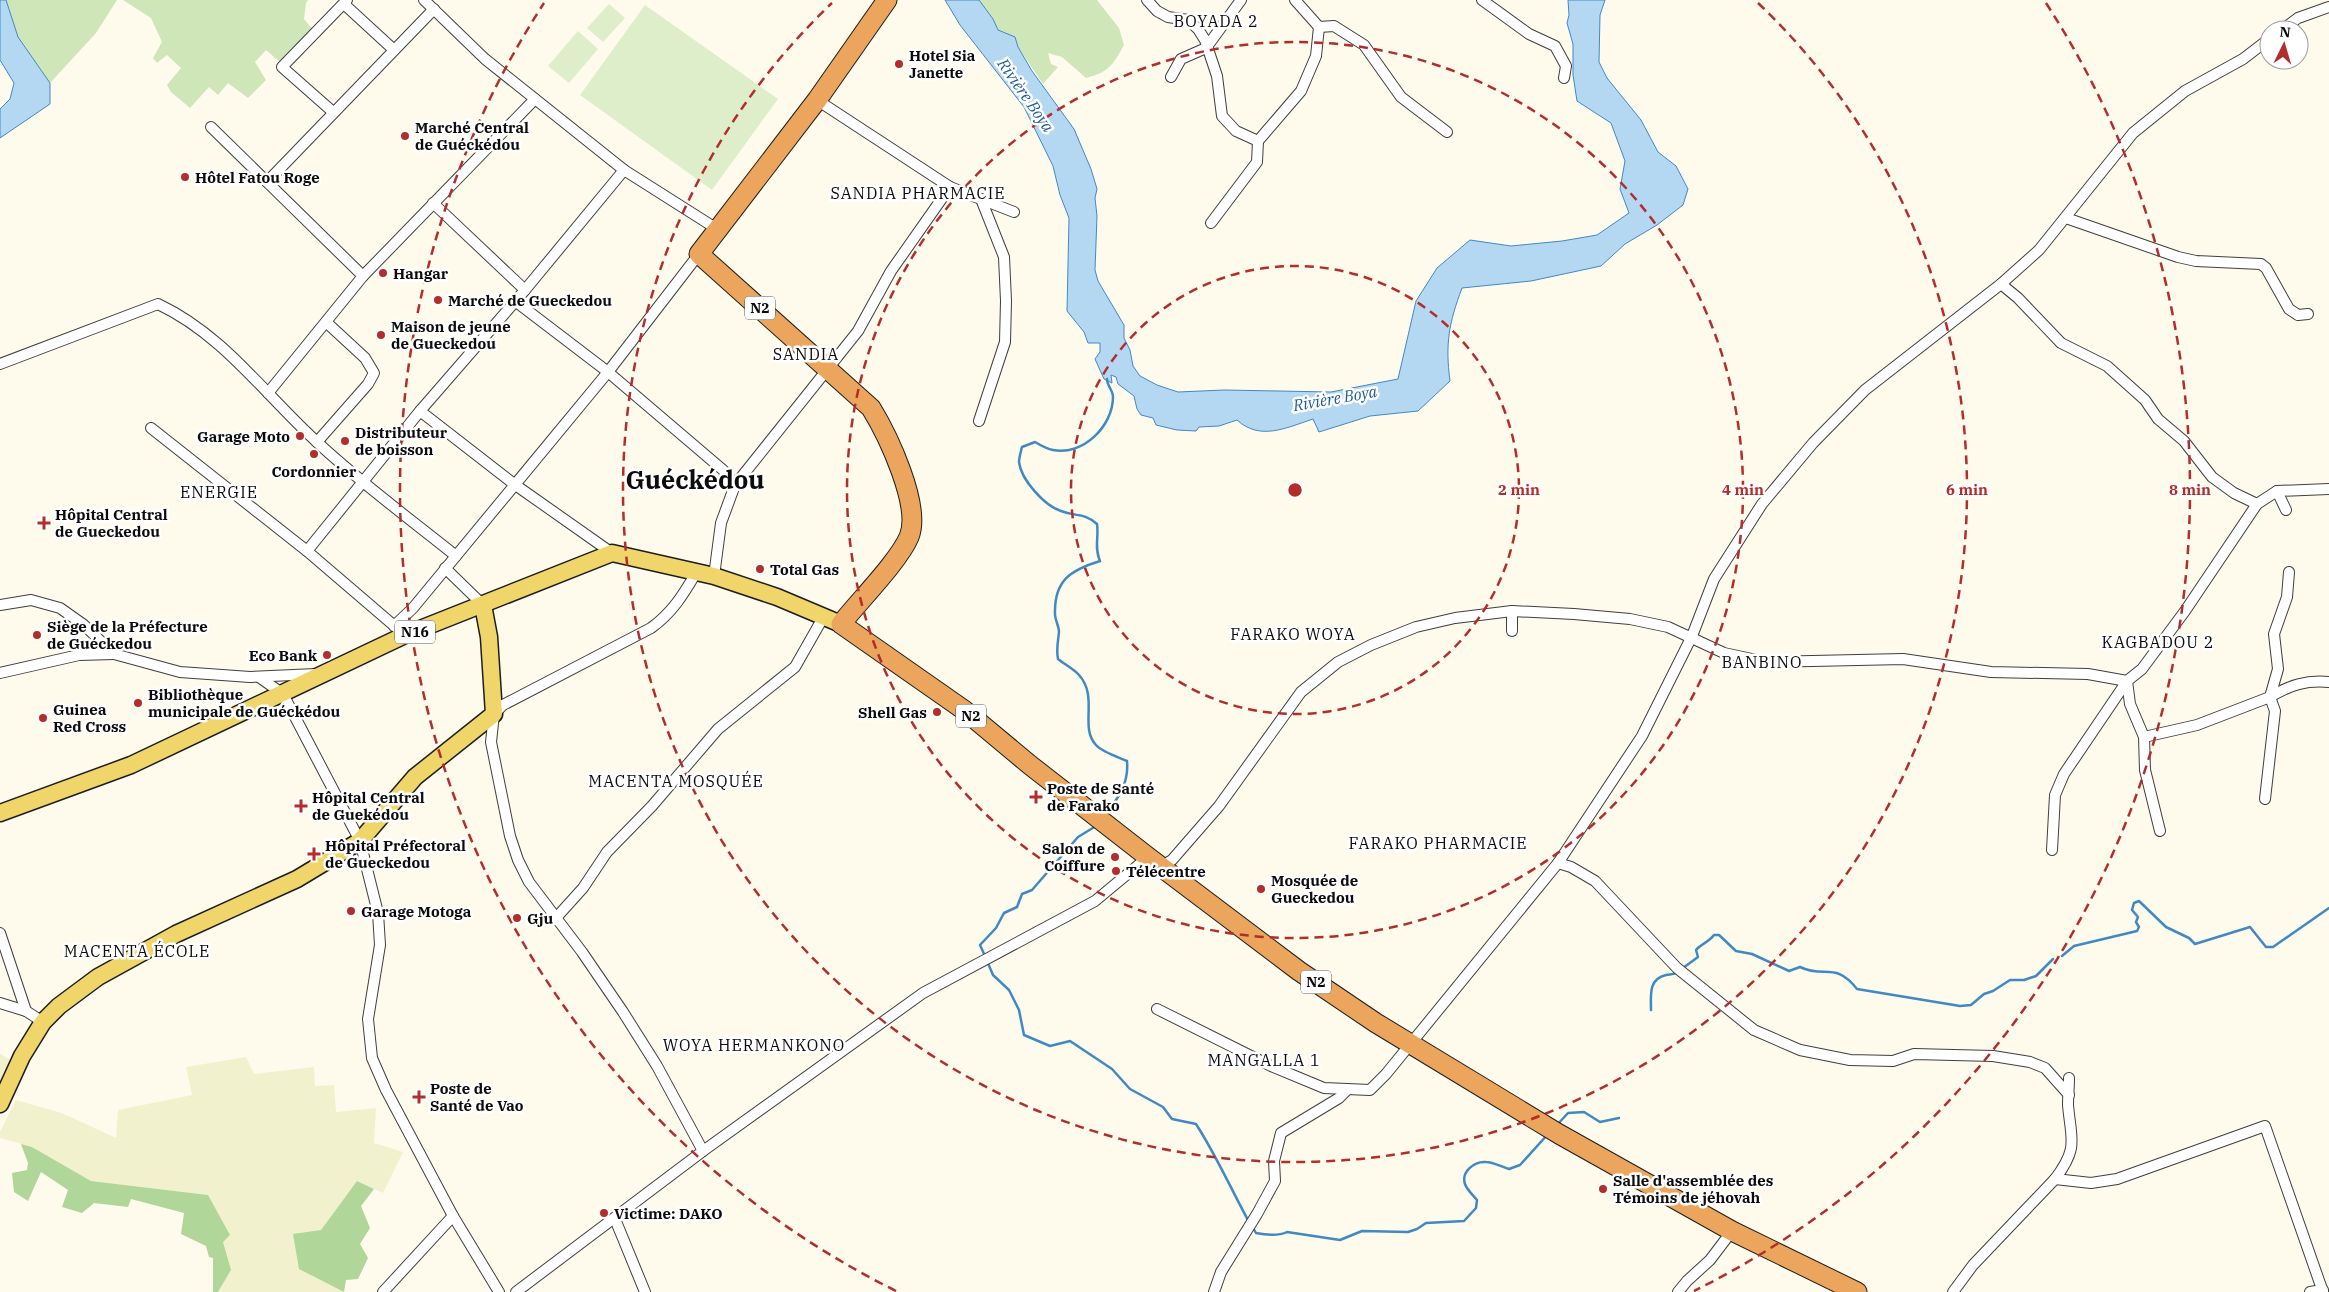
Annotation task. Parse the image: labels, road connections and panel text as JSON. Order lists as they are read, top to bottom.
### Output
{
  "streets": {
    "highway": ["N2"],
    "main road": ["N16"]
  },
  "districts": [
    "BOYADA 2",
    "SANDIA PHARMACIE",
    "SANDIA",
    "Guéckédou",
    "ENERGIE",
    "FARAKO WOYA",
    "KAGBADOU 2",
    "BANBINO",
    "MACENTA MOSQUÉE",
    "FARAKO PHARMACIE",
    "MACENTA ÉCOLE",
    "WOYA HERMANKONO",
    "MANGALLA 1"
  ],
  "water": ["Rivière Boya"],
  "places": {
    "other": [
      "Hotel Sia Janette",
      "Marché Central de Guéckédou",
      "Hôtel Fatou Roge",
      "Hangar",
      "Marché de Gueckedou",
      "Maison de jeune de Gueckedou",
      "Garage Moto",
      "Distributeur de boisson",
      "Cordonnier",
      "Total Gas",
      "Siège de la Préfecture de Guéckedou",
      "Eco Bank",
      "Bibliothèque municipale de Guéckédou",
      "Shell Gas",
      "Guinea Red Cross",
      "Salon de Coiffure",
      "Télécentre",
      "Mosquée de Gueckedou",
      "Garage Motoga",
      "Gju",
      "Salle d'assemblée des Témoins de jéhovah",
      "Victime: DAKO"
    ],
    "health": [
      "Hôpital Central de Gueckedou",
      "Poste de Santé de Farako",
      "Hôpital Central de Guekédou",
      "Hôpital Préfectoral de Gueckedou",
      "Poste de Santé de Vao"
    ]
  },
  "north": "top",
  "rings": [
    "2 min",
    "4 min",
    "6 min",
    "8 min"
  ]
}
